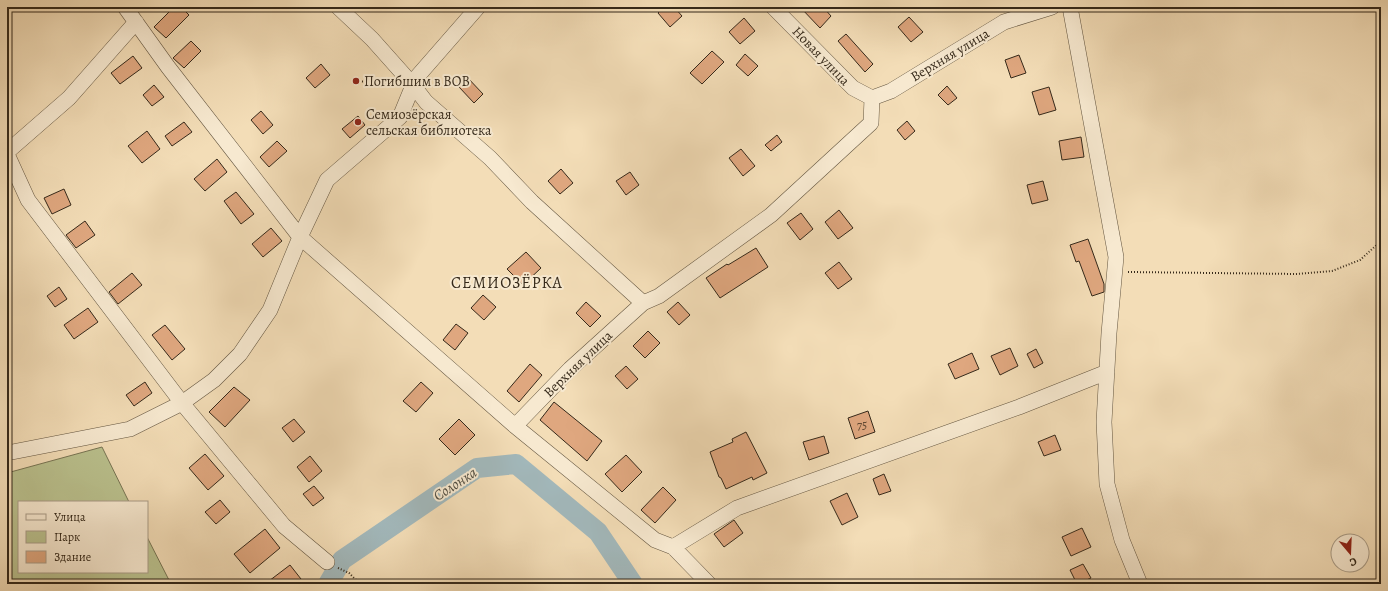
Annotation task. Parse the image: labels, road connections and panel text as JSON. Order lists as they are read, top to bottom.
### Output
{
  "streets": {
    "street": ["Верхняя улица", "Новая улица"]
  },
  "crossings": [
    ["Верхняя улица", "Новая улица"]
  ],
  "districts": ["СЕМИОЗЁРКА"],
  "water": ["Солонка"],
  "places": ["Погибшим в ВОВ", "Семиозёрская сельская библиотека"],
  "house_numbers": ["75"],
  "legend": ["Улица", "Парк", "Здание"],
  "north": "bottom"
}
